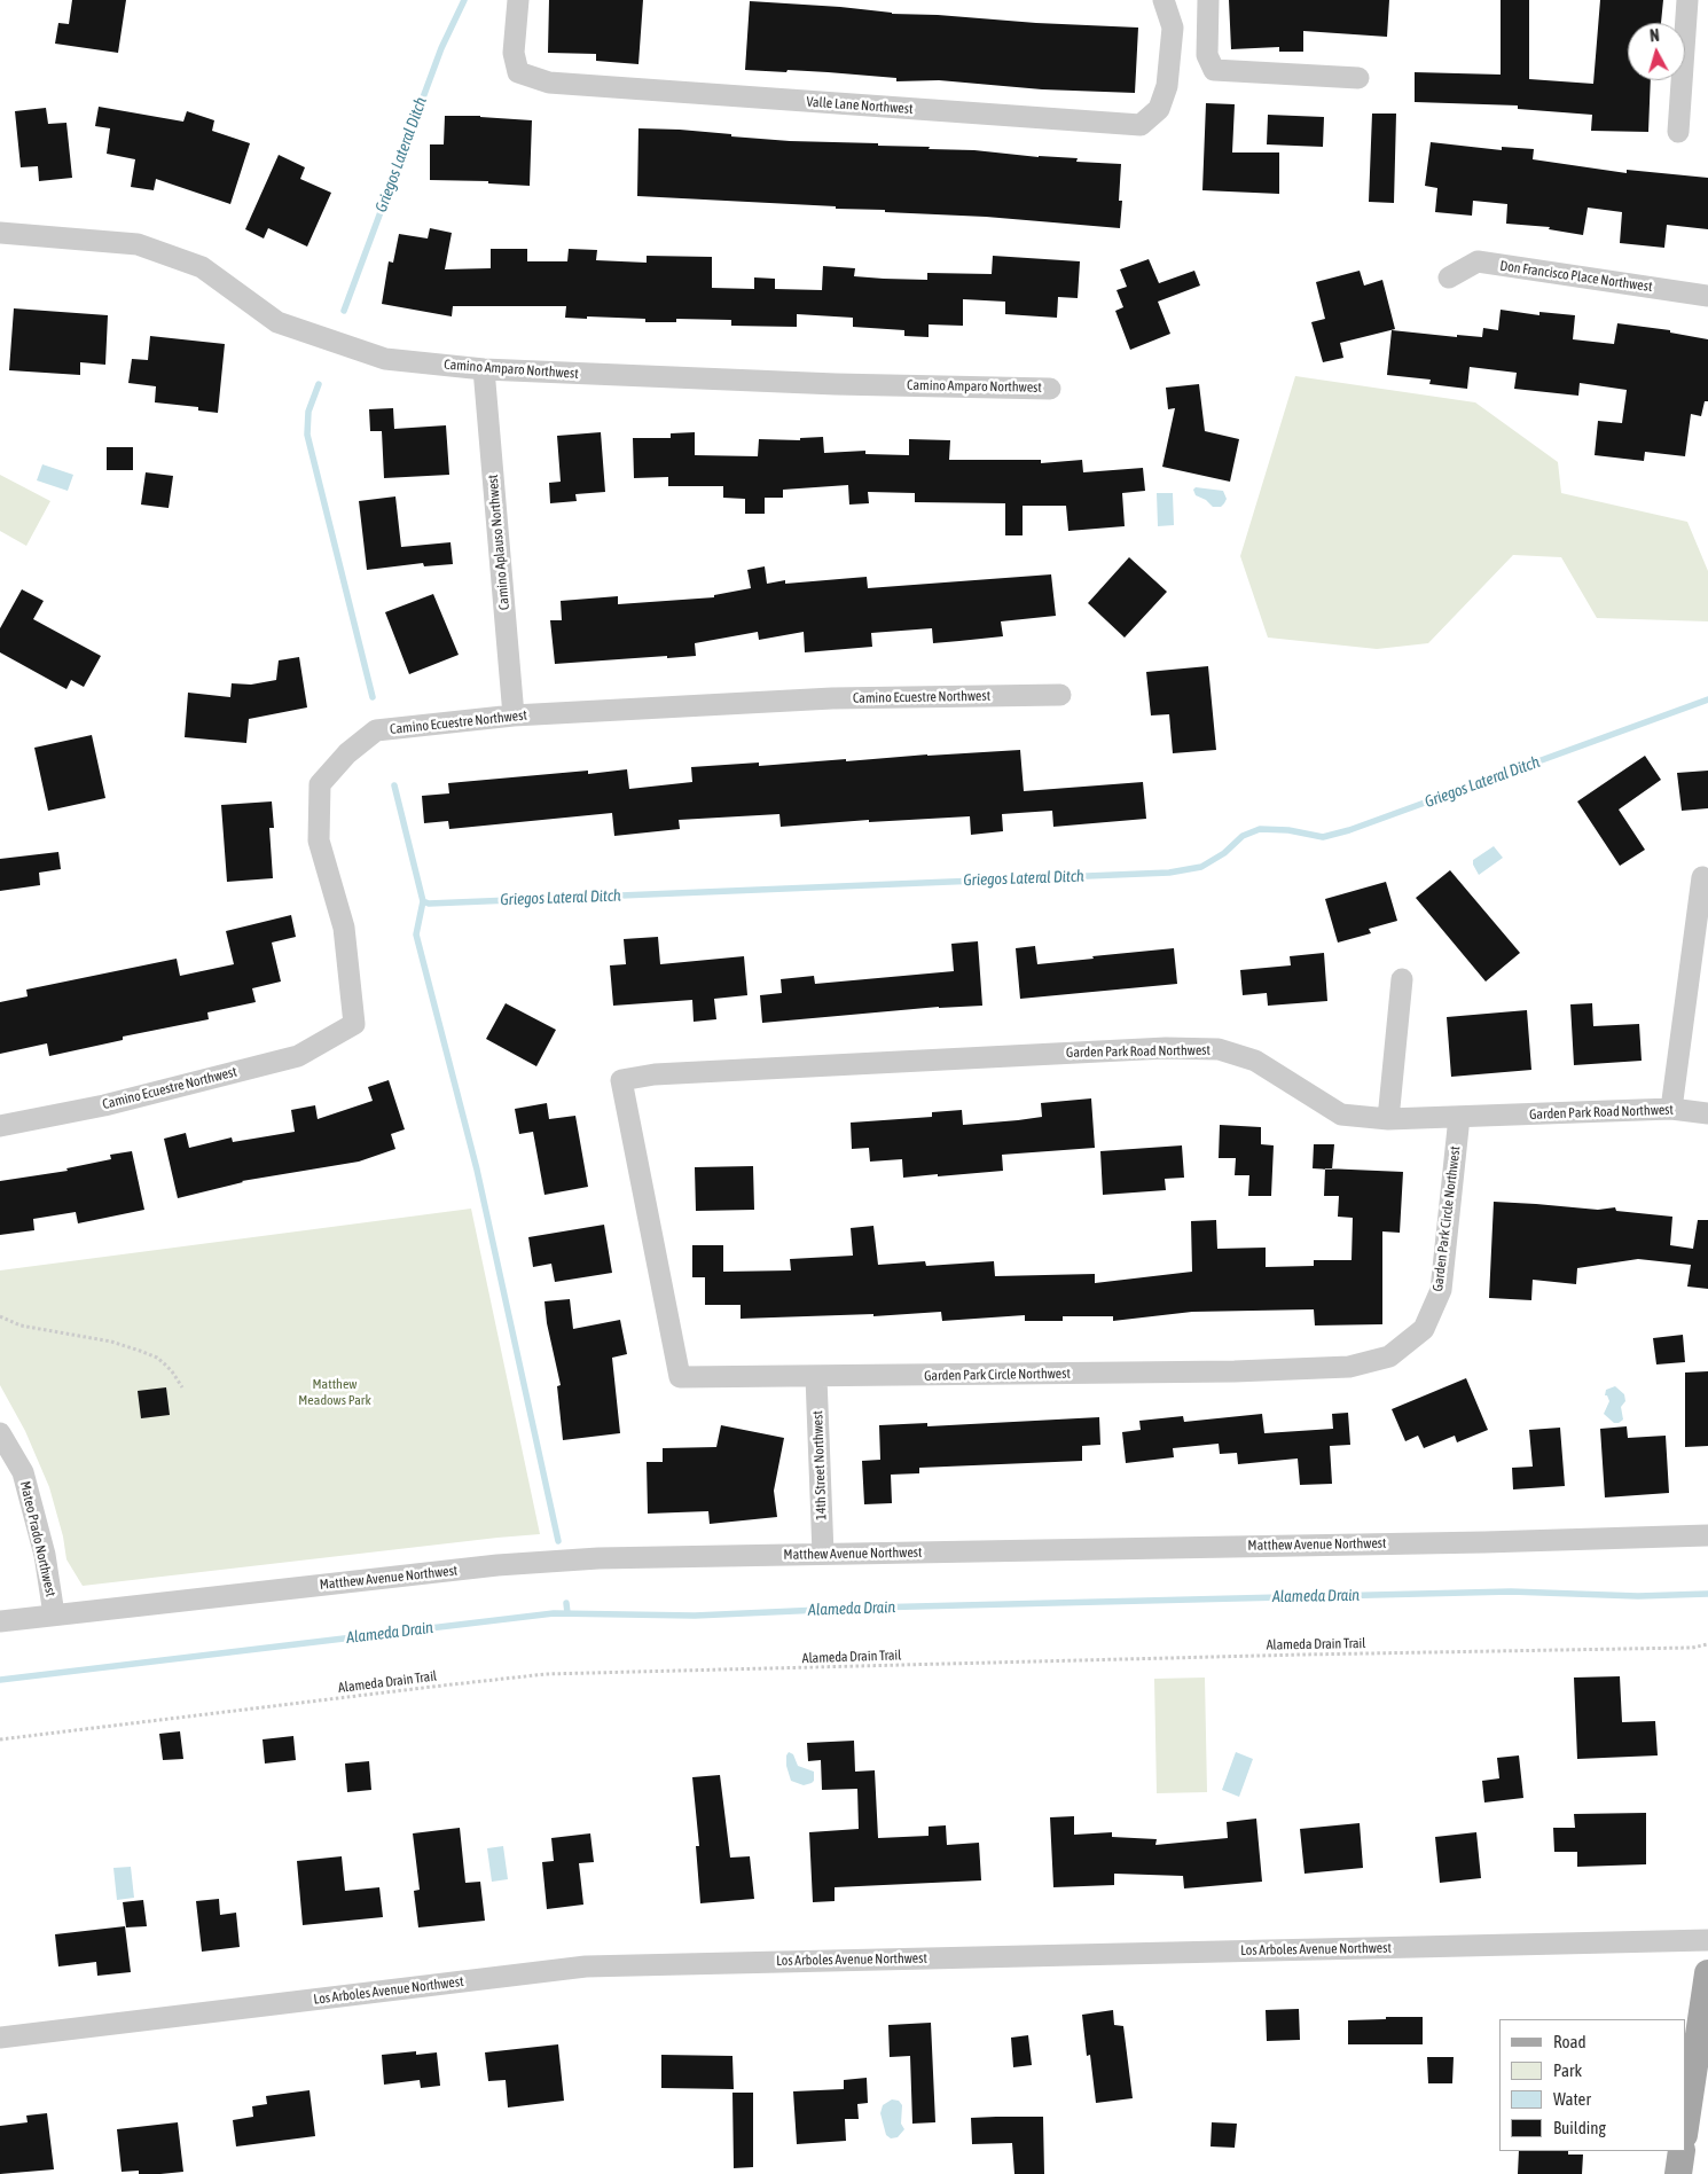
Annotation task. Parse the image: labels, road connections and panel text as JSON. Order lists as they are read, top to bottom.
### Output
{
  "streets": {
    "street": [
      "Valle Lane Northwest",
      "Don Francisco Place Northwest",
      "Camino Amparo Northwest",
      "Camino Aplauso Northwest",
      "Camino Ecuestre Northwest",
      "Garden Park Road Northwest",
      "Garden Park Circle Northwest",
      "14th Street Northwest",
      "Mateo Prado Northwest",
      "Matthew Avenue Northwest",
      "Los Arboles Avenue Northwest"
    ],
    "path": ["Alameda Drain Trail"]
  },
  "crossings": [
    ["Camino Amparo Northwest", "Camino Aplauso Northwest"],
    ["Camino Aplauso Northwest", "Camino Ecuestre Northwest"],
    ["Garden Park Road Northwest", "Garden Park Circle Northwest"],
    ["Garden Park Circle Northwest", "14th Street Northwest"],
    ["14th Street Northwest", "Matthew Avenue Northwest"],
    ["Mateo Prado Northwest", "Matthew Avenue Northwest"]
  ],
  "water": ["Griegos Lateral Ditch", "Alameda Drain"],
  "parks": ["Matthew Meadows Park"],
  "legend": [
    "Road",
    "Park",
    "Water",
    "Building"
  ],
  "north": "top"
}
